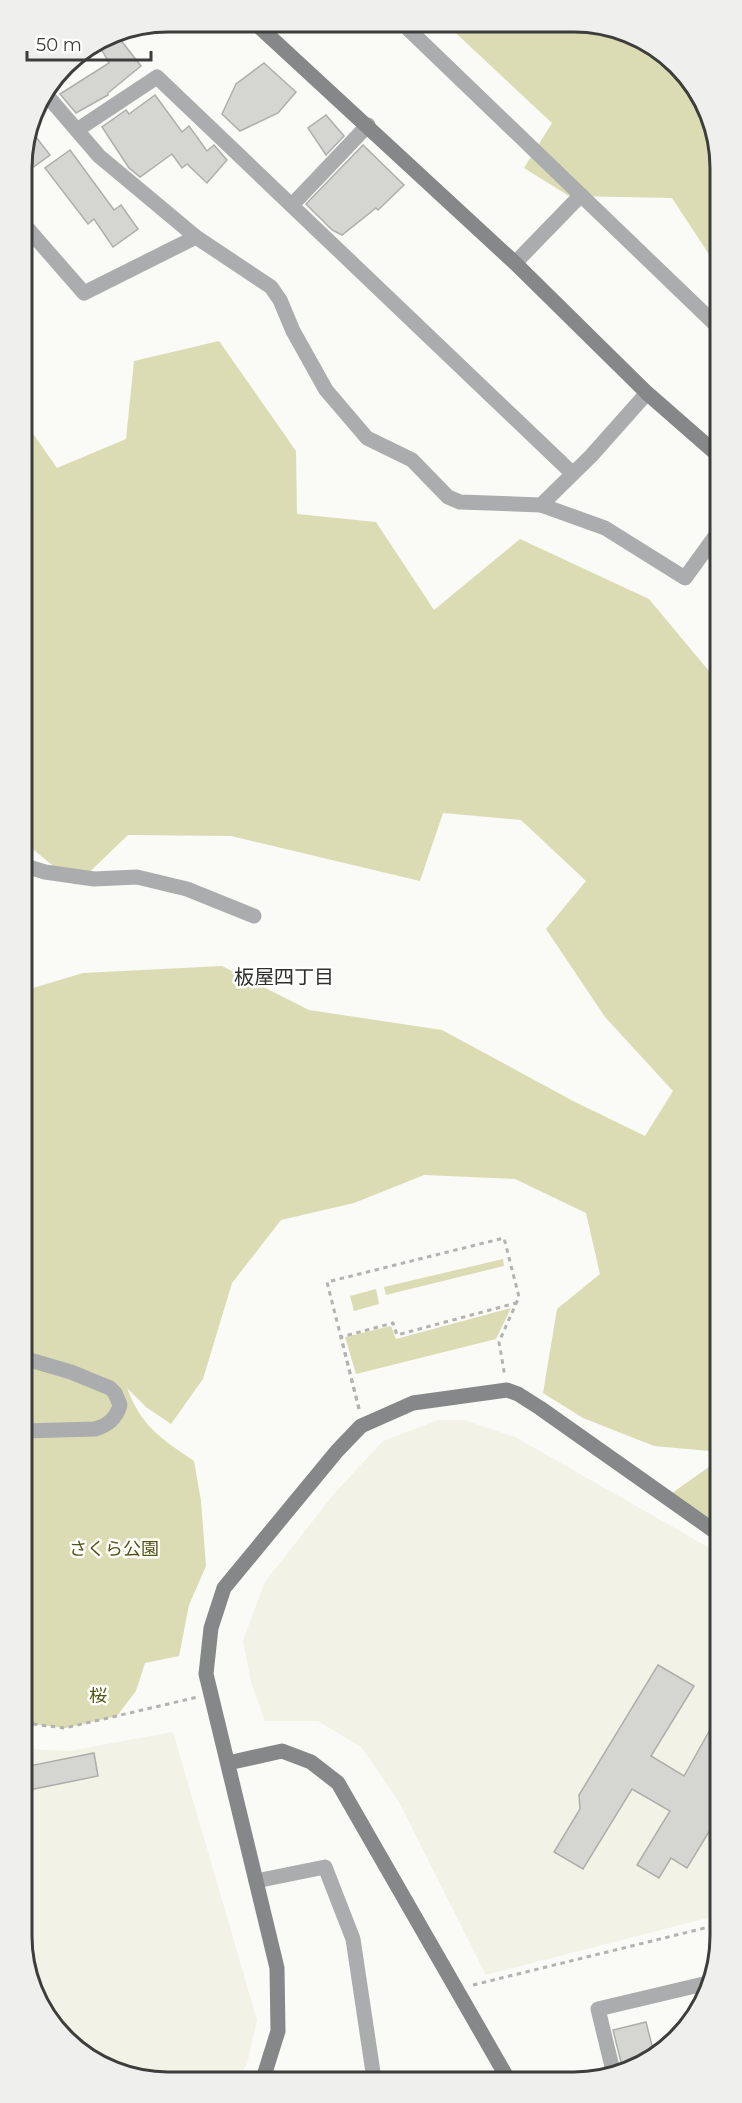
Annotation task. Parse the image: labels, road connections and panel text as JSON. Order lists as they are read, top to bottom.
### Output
{
  "districts": ["板屋四丁目"],
  "parks": ["さくら公園", "桜"],
  "scale_bar": "50 m"
}
